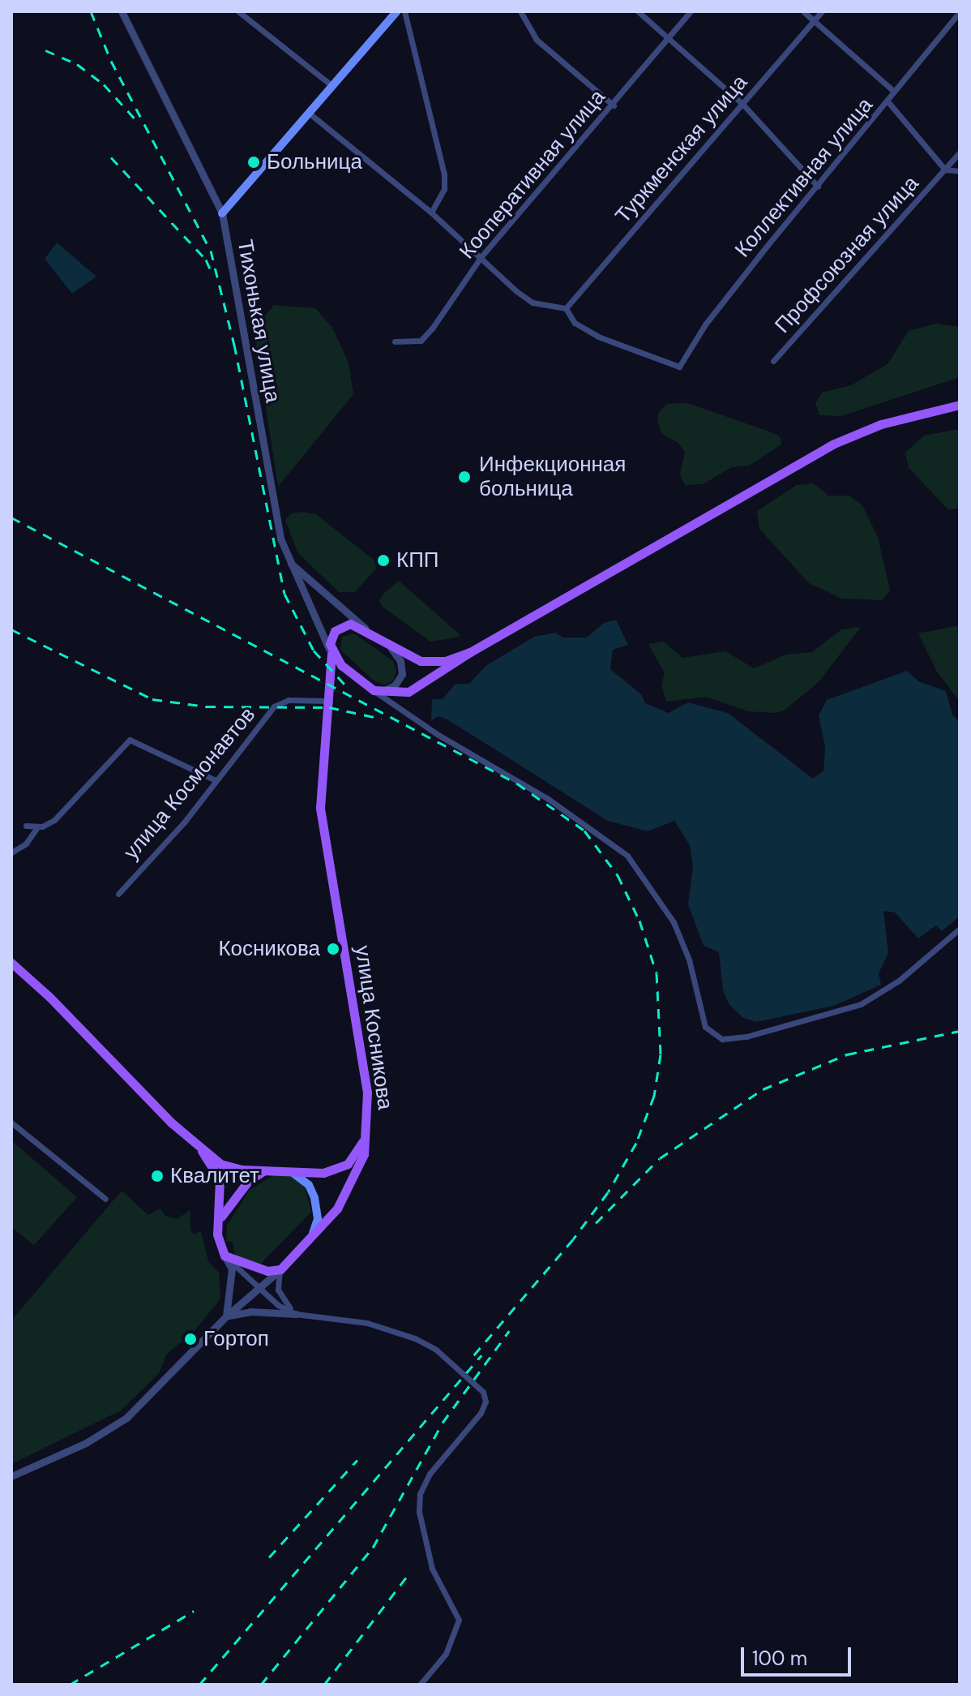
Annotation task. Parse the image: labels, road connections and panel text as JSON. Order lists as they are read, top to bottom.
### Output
{
  "streets": {
    "main road": ["улица Косникова"],
    "street": [
      "Туркменская улица",
      "Кооперативная улица",
      "Коллективная улица",
      "Профсоюзная улица",
      "Тихонькая улица",
      "улица Космонавтов"
    ]
  },
  "crossings": [
    ["Туркменская улица", "Коллективная улица"],
    ["Тихонькая улица", "улица Косникова"],
    ["улица Космонавтов", "улица Косникова"]
  ],
  "places": [
    "Больница",
    "Инфекционная больница",
    "КПП",
    "Косникова",
    "Квалитет",
    "Гортоп"
  ],
  "scale_bar": "100 m"
}
